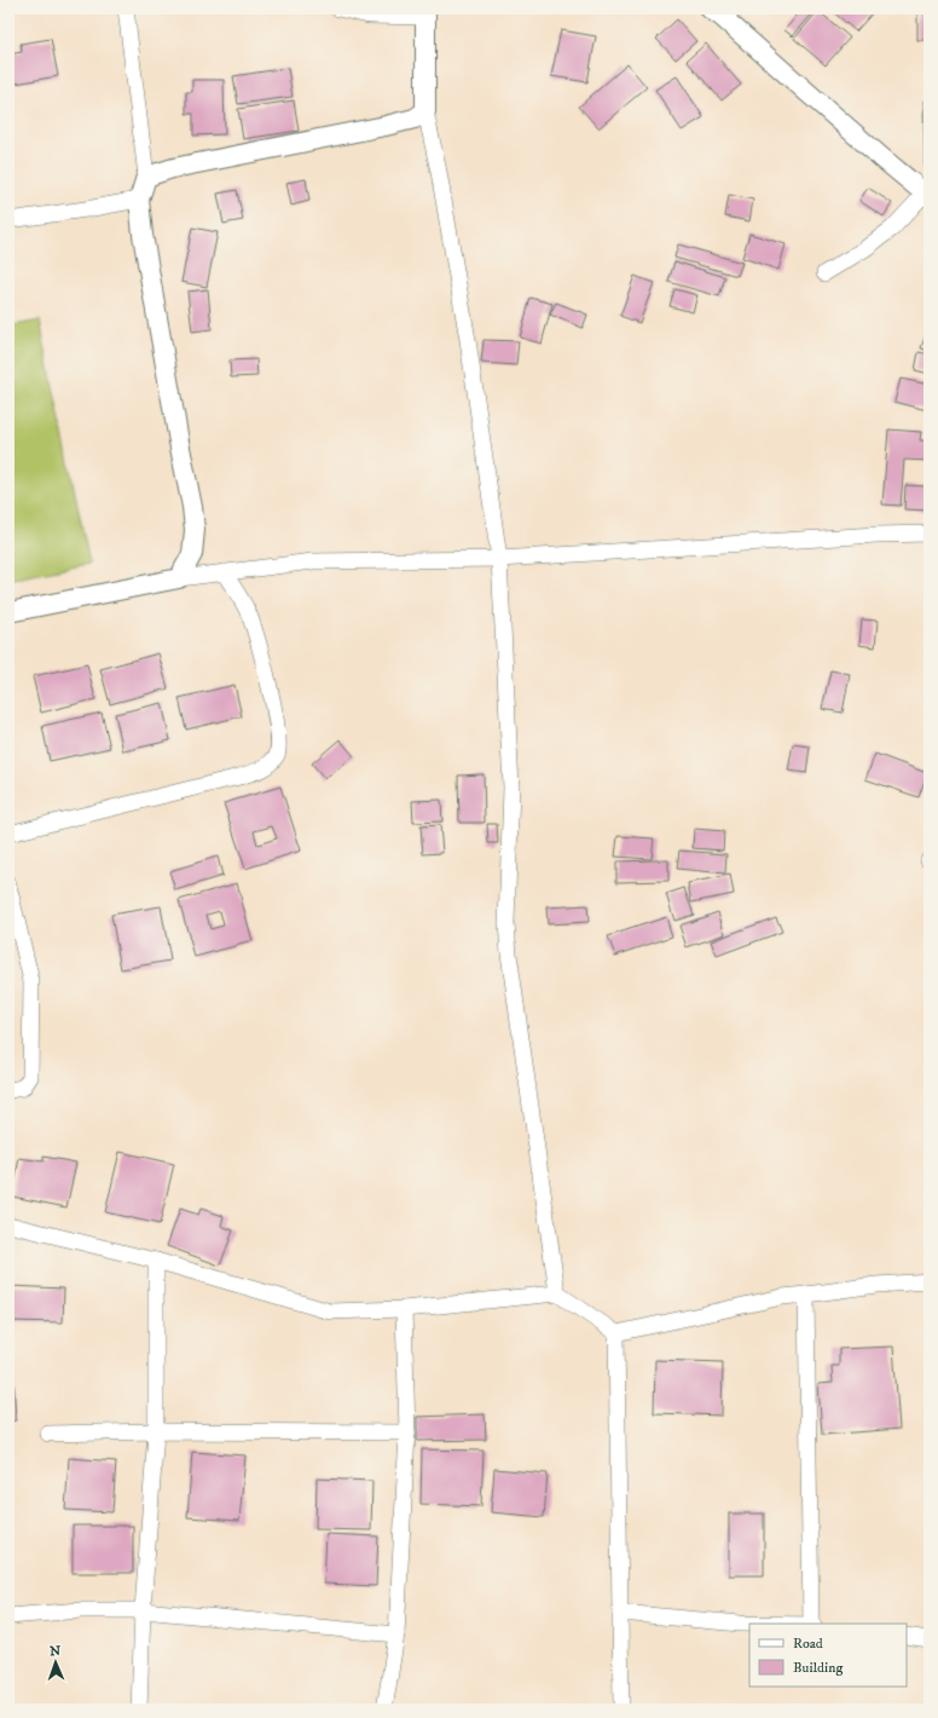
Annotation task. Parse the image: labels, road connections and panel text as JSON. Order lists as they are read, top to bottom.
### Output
{
  "legend": ["Road", "Building"],
  "north": "top"
}
